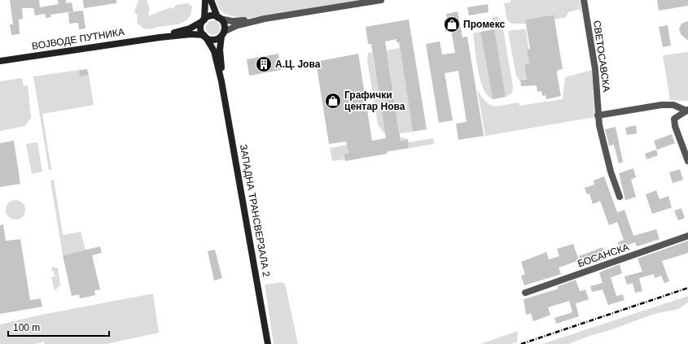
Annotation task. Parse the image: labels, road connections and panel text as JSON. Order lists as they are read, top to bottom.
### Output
{
  "streets": {
    "main road": ["ВОЈВОДЕ ПУТНИКА", "ЗАПАДНА ТРАНСВЕРЗАЛА 2"],
    "street": ["СВЕТОСАВСКА", "БОСАНСКА"]
  },
  "crossings": [
    ["ВОЈВОДЕ ПУТНИКА", "ЗАПАДНА ТРАНСВЕРЗАЛА 2"]
  ],
  "places": {
    "shop": ["Промекс", "Графички центар Нова"],
    "building": ["А.Ц. Јова"]
  },
  "scale_bar": "100 m"
}
